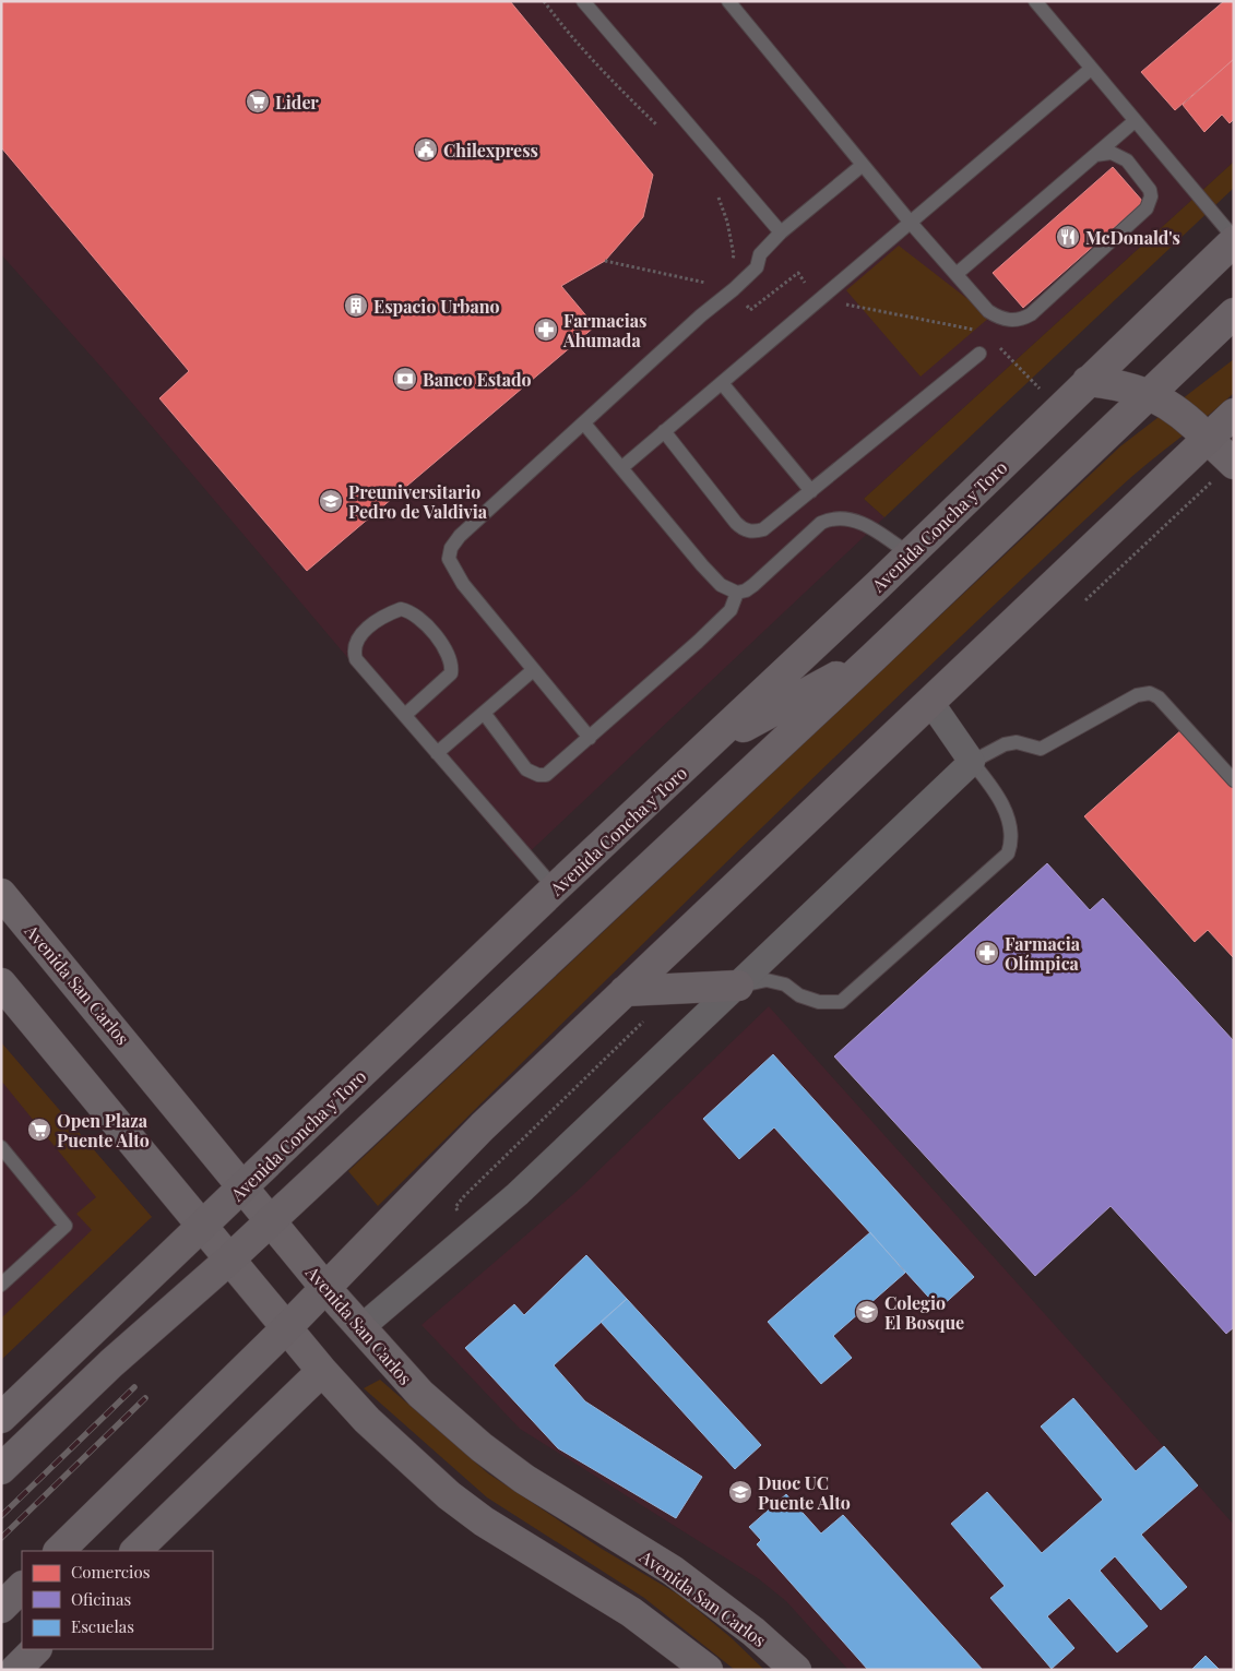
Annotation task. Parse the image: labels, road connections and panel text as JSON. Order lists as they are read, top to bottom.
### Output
{
  "streets": {
    "main road": ["Avenida Concha y Toro", "Avenida San Carlos"]
  },
  "crossings": [
    ["Avenida Concha y Toro", "Avenida San Carlos"]
  ],
  "places": {
    "supermarket": ["Lider", "Open Plaza Puente Alto"],
    "public building": ["Chilexpress"],
    "restaurant": ["McDonald's"],
    "building": ["Espacio Urbano"],
    "pharmacy": ["Farmacias Ahumada", "Farmacia Olímpica"],
    "bank": ["Banco Estado"],
    "school or university": ["Preuniversitario Pedro de Valdivia", "Colegio El Bosque", "Duoc UC Puente Alto"]
  },
  "legend": ["Comercios", "Oficinas", "Escuelas"]
}
